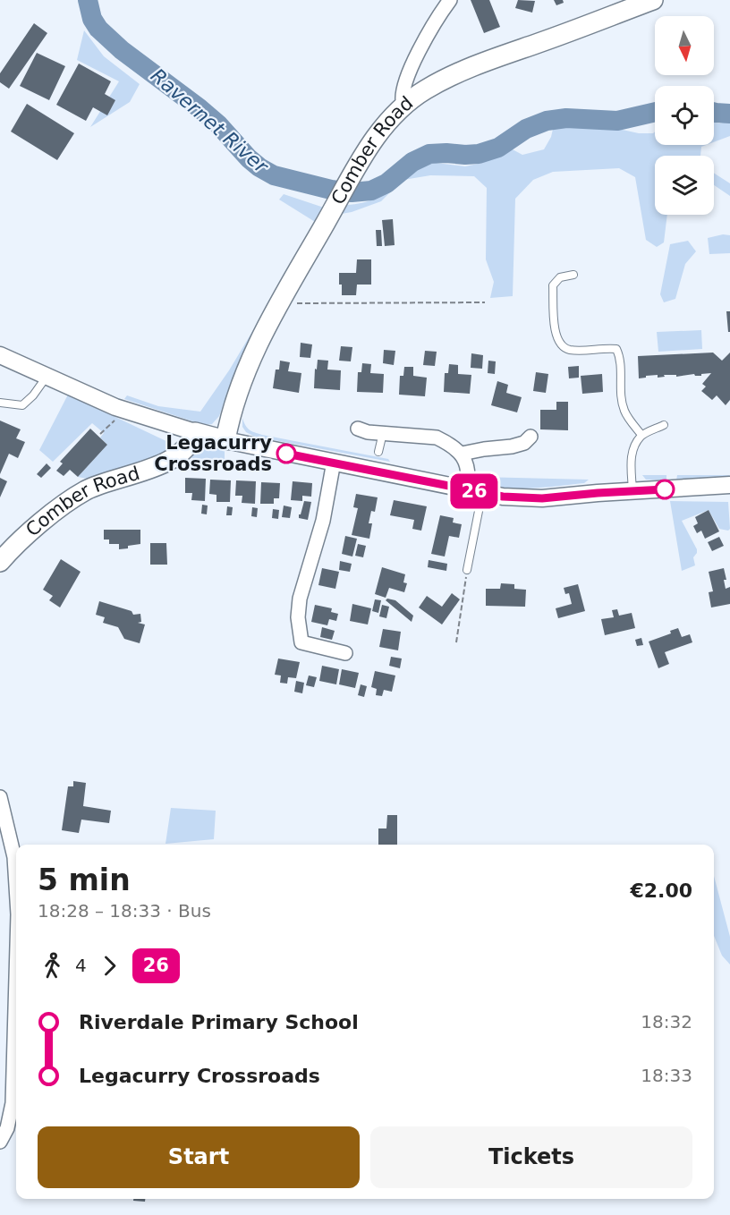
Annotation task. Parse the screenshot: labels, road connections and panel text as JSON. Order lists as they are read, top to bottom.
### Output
{
  "streets": {
    "main road": ["Comber Road"]
  },
  "water": ["Ravernet River"],
  "places": ["Legacurry Crossroads"],
  "lines": ["bus line 26"],
  "north": "bottom",
  "page": {
    "on_map": "26",
    "heading": ["5 min", "18:28 – 18:33 · Bus", "€2.00"],
    "legs": ["4", "26"],
    "list": [
      {
        "name": "Riverdale Primary School",
        "value": "18:32"
      },
      {
        "name": "Legacurry Crossroads",
        "value": "18:33"
      }
    ],
    "buttons": ["Start", "Tickets"]
  }
}
